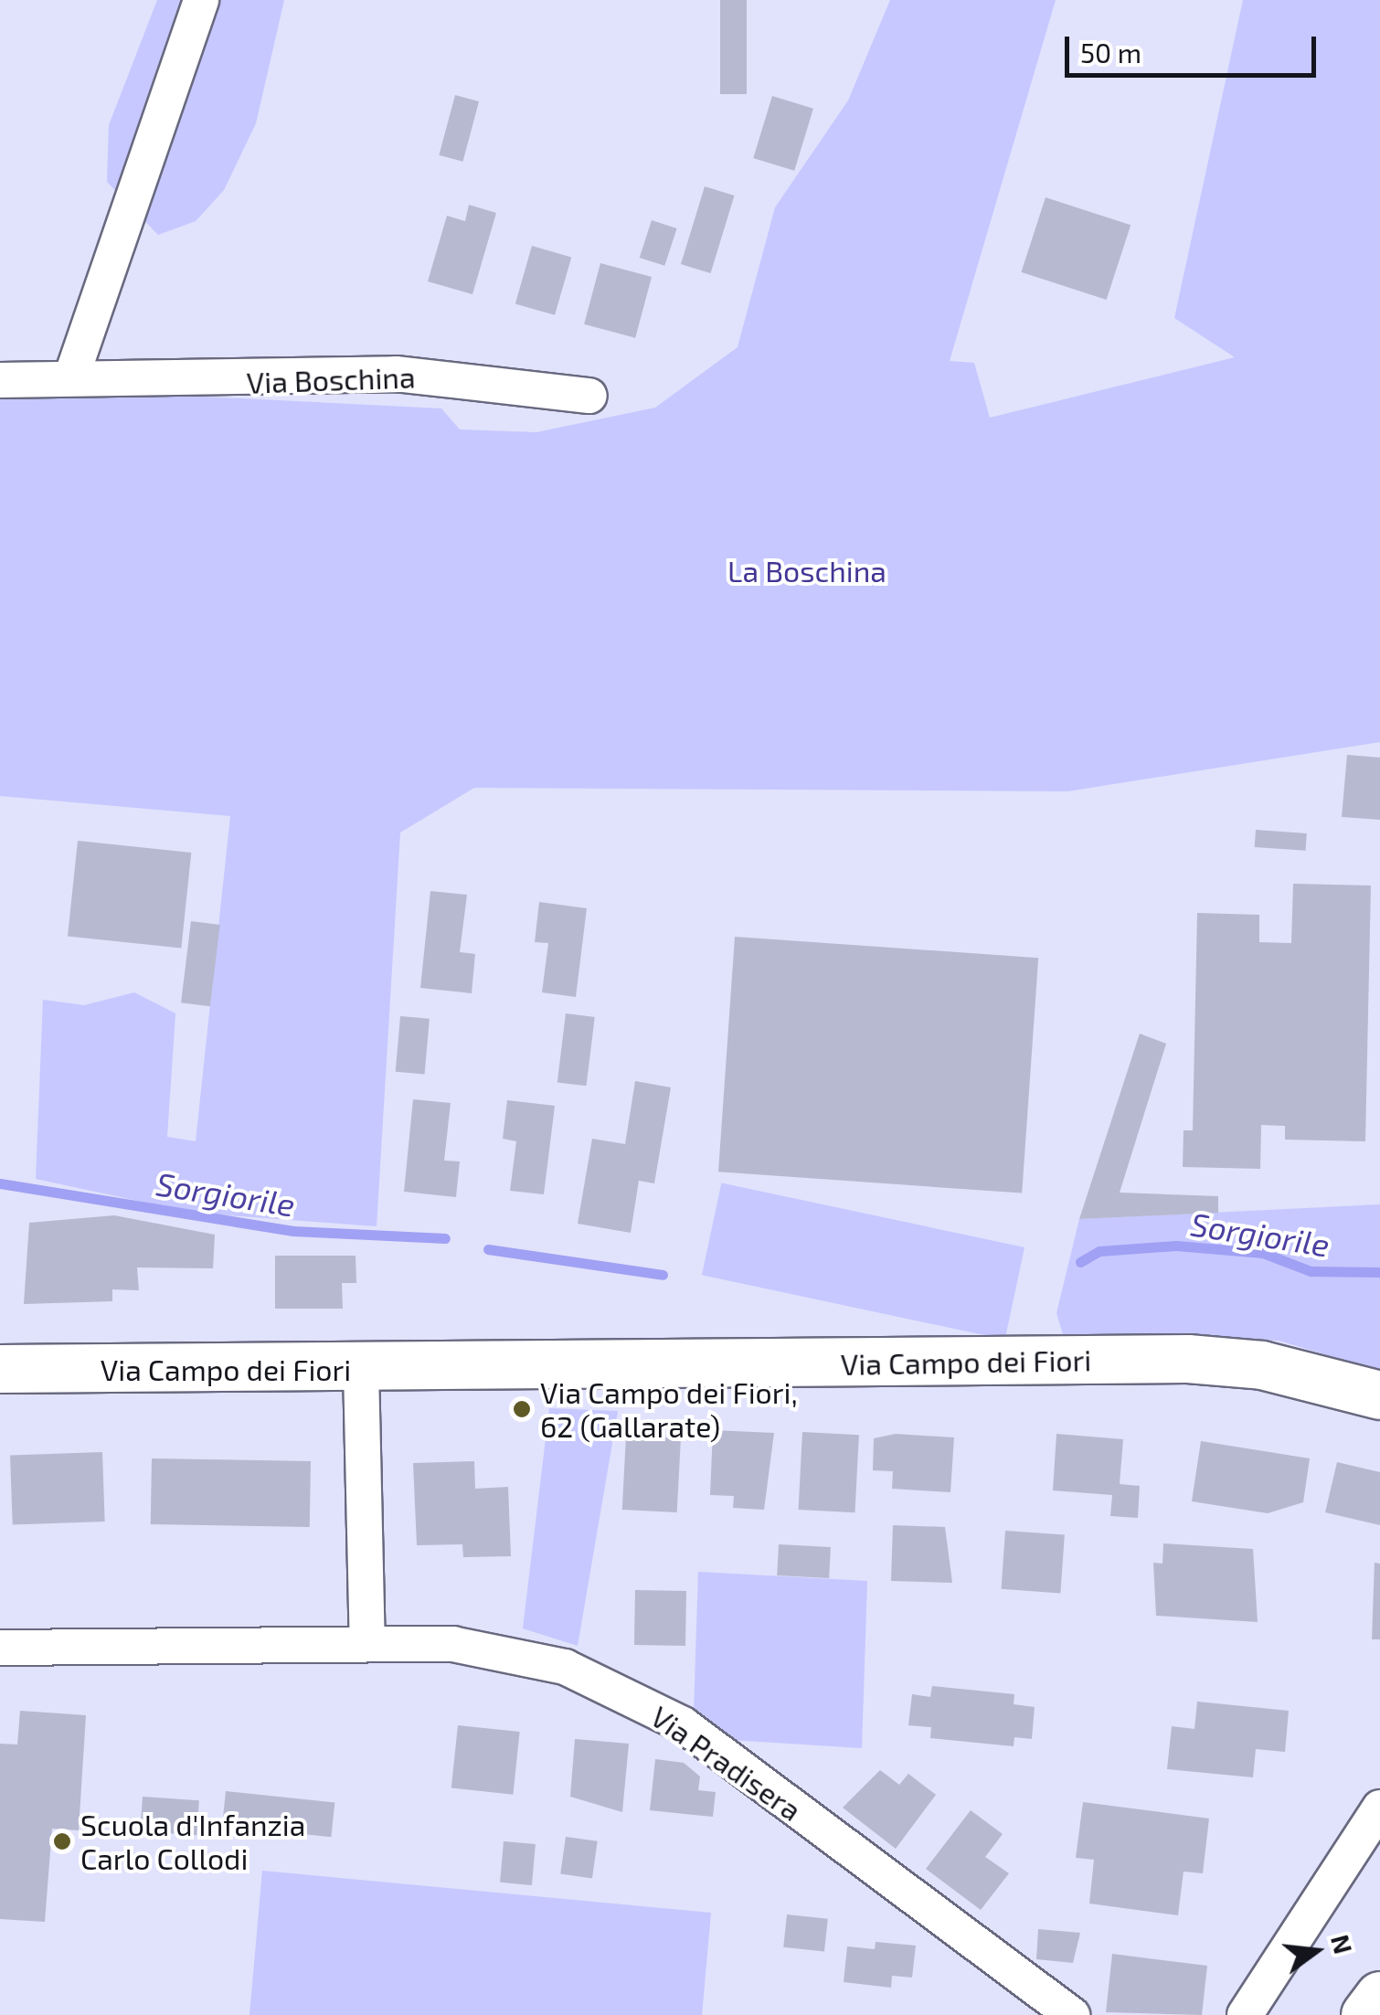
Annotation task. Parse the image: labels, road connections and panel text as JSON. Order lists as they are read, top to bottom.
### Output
{
  "streets": {
    "street": ["Via Boschina", "Via Campo dei Fiori", "Via Pradisera"]
  },
  "water": ["Sorgiorile"],
  "parks": ["La Boschina"],
  "places": ["Via Campo dei Fiori, 62 (Gallarate)", "Scuola d'Infanzia Carlo Collodi"],
  "scale_bar": "50 m",
  "north": "right"
}
